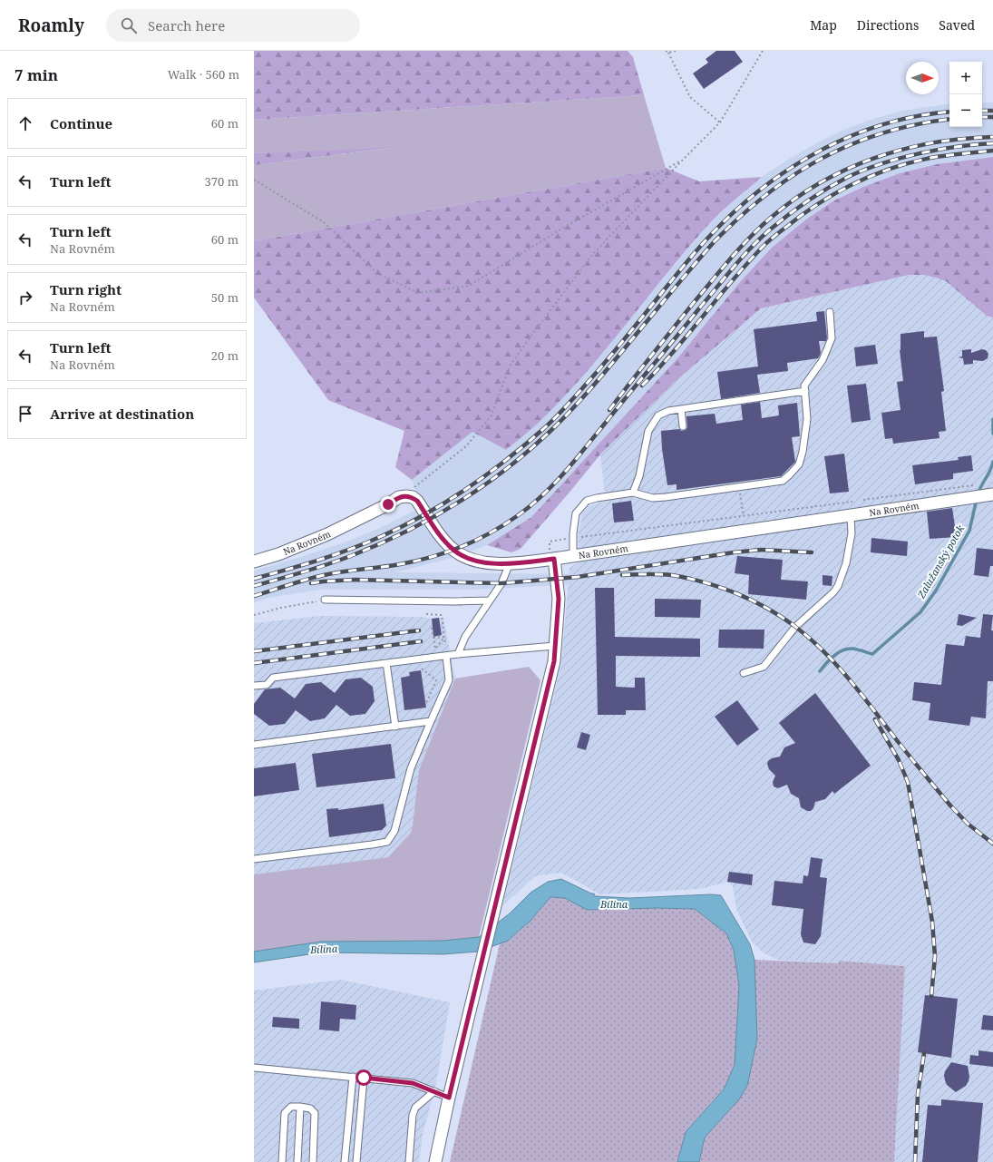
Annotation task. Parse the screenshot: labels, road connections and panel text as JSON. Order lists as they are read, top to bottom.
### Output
{
  "streets": {
    "street": ["Na Rovném"]
  },
  "water": ["Zalužanský potok", "Bílina"],
  "north": "right",
  "page": {
    "header": "Roamly",
    "search": "Search here",
    "nav": ["Map", "Directions", "Saved"],
    "heading": ["7 min", "Walk · 560 m"],
    "map_buttons": ["+", "−"],
    "list": [
      ["Continue", "60 m"],
      ["Turn left", "370 m"],
      ["Turn left", "Na Rovném", "60 m"],
      ["Turn right", "Na Rovném", "50 m"],
      ["Turn left", "Na Rovném", "20 m"],
      "Arrive at destination"
    ]
  }
}
